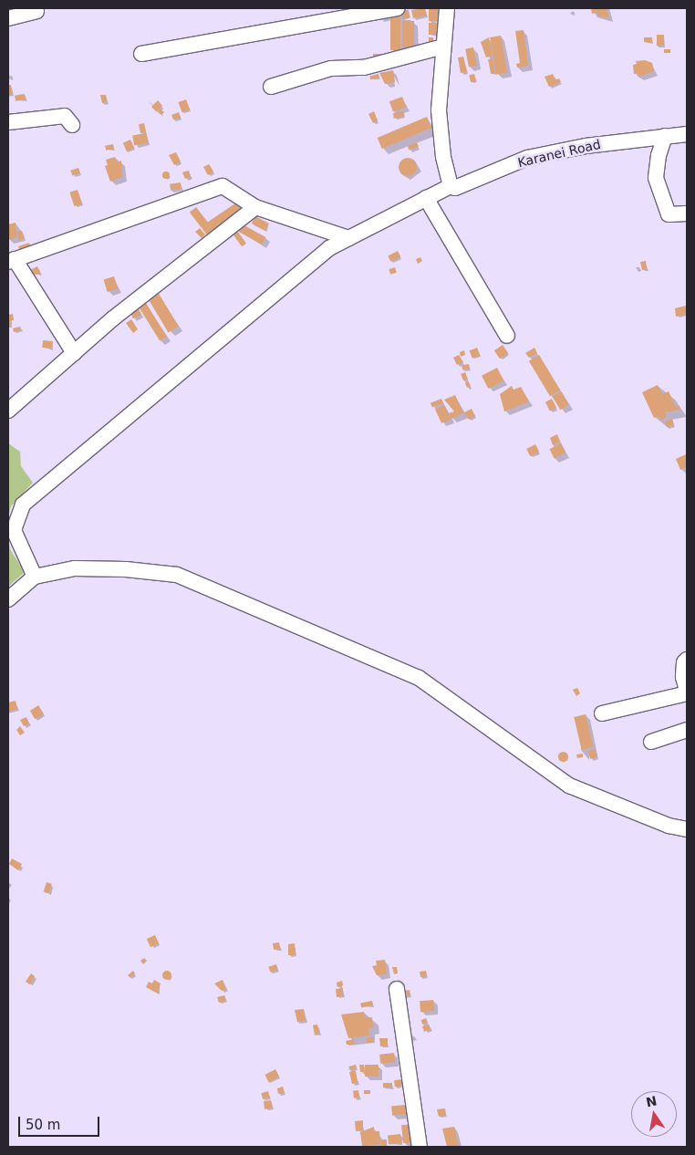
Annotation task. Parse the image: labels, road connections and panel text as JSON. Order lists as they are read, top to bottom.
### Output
{
  "streets": {
    "street": ["Karanei Road"]
  },
  "scale_bar": "50 m",
  "north": "top"
}
